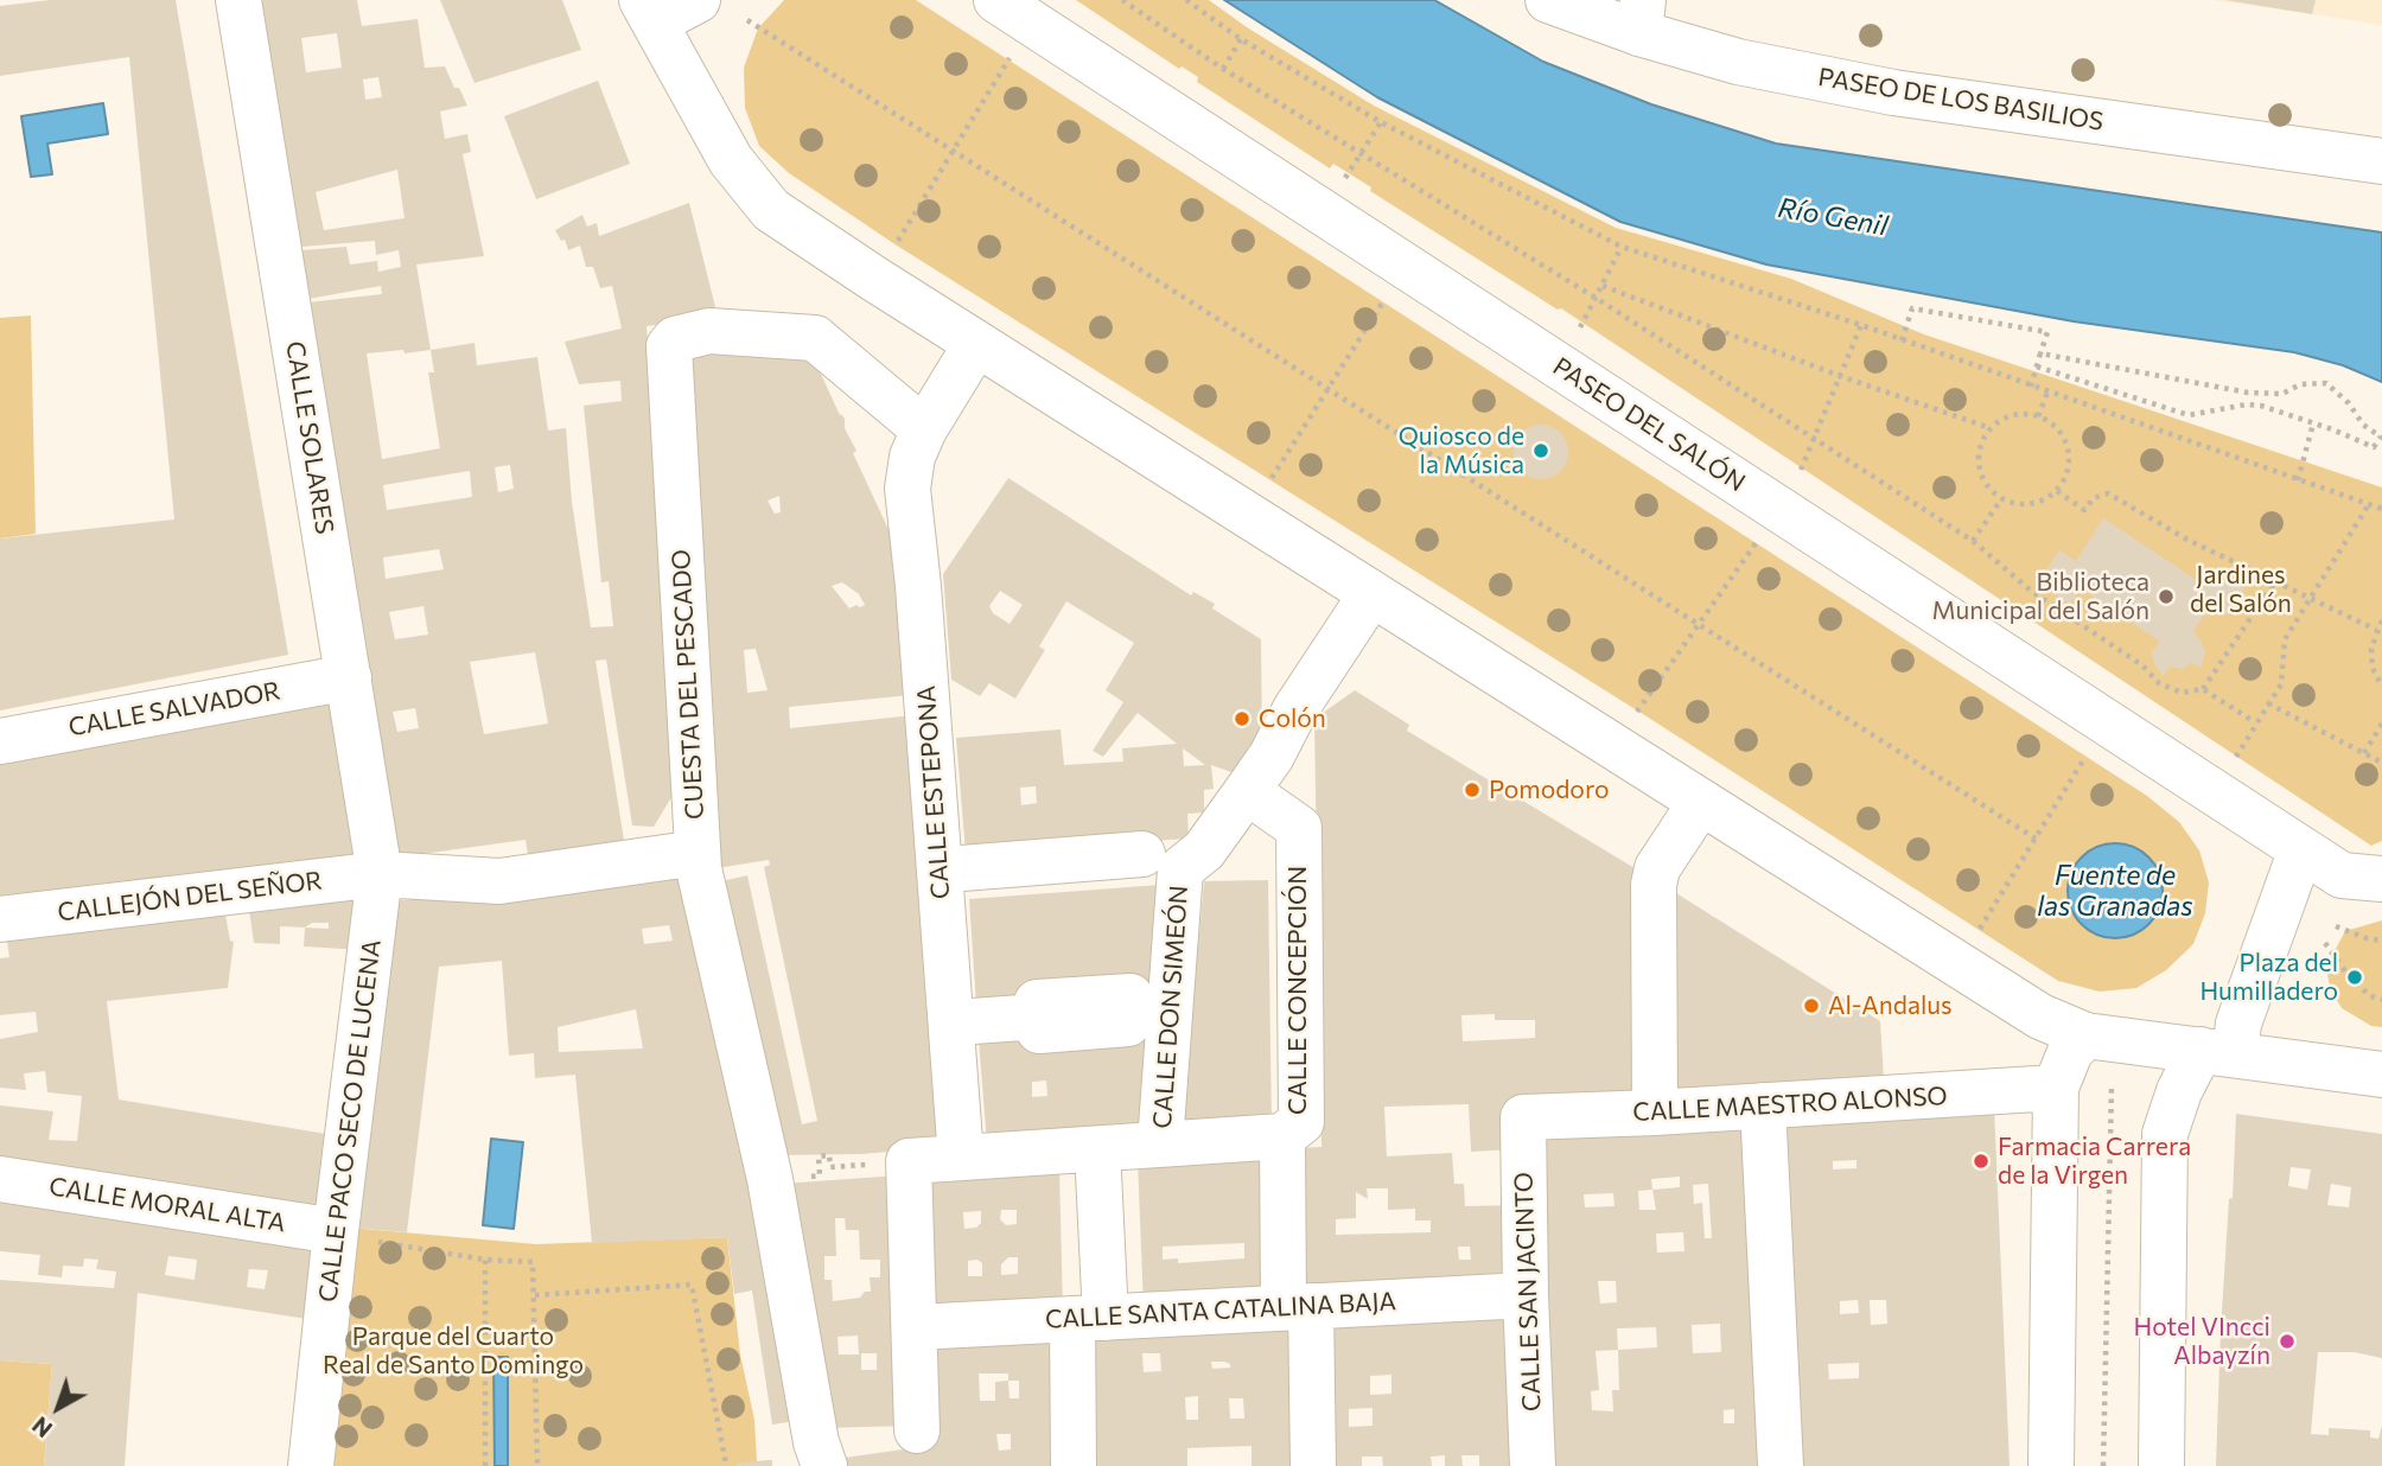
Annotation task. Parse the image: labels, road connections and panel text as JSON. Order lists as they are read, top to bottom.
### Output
{
  "streets": {
    "street": [
      "PASEO DE LOS BASILIOS",
      "PASEO DEL SALÓN",
      "CALLE SOLARES",
      "CUESTA DEL PESCADO",
      "CALLE SALVADOR",
      "CALLE ESTEPONA",
      "CALLEJÓN DEL SEÑOR",
      "CALLE CONCEPCIÓN",
      "CALLE DON SIMEÓN",
      "CALLE MAESTRO ALONSO",
      "CALLE PACO SECO DE LUCENA",
      "CALLE MORAL ALTA",
      "CALLE SAN JACINTO",
      "CALLE SANTA CATALINA BAJA"
    ]
  },
  "crossings": [
    ["CALLE SOLARES", "CUESTA DEL PESCADO"],
    ["CALLE SOLARES", "CALLE SALVADOR"],
    ["CALLE SOLARES", "CALLEJÓN DEL SEÑOR"],
    ["CALLE SOLARES", "CALLE PACO SECO DE LUCENA"],
    ["CUESTA DEL PESCADO", "CALLE ESTEPONA"],
    ["CUESTA DEL PESCADO", "CALLEJÓN DEL SEÑOR"],
    ["CUESTA DEL PESCADO", "CALLE PACO SECO DE LUCENA"],
    ["CALLEJÓN DEL SEÑOR", "CALLE PACO SECO DE LUCENA"],
    ["CALLE CONCEPCIÓN", "CALLE DON SIMEÓN"],
    ["CALLE CONCEPCIÓN", "CALLE SANTA CATALINA BAJA"],
    ["CALLE MAESTRO ALONSO", "CALLE SAN JACINTO"],
    ["CALLE PACO SECO DE LUCENA", "CALLE MORAL ALTA"],
    ["CALLE SAN JACINTO", "CALLE SANTA CATALINA BAJA"]
  ],
  "water": ["Río Genil", "Fuente de las Granadas"],
  "parks": ["Jardines del Salón", "Parque del Cuarto Real de Santo Domingo"],
  "places": [
    "Quiosco de la Música",
    "Biblioteca Municipal del Salón",
    "Colón",
    "Pomodoro",
    "Plaza del Humilladero",
    "Al-Andalus",
    "Farmacia Carrera de la Virgen",
    "Hotel VIncci Albayzín"
  ],
  "north": "bottom left"
}
